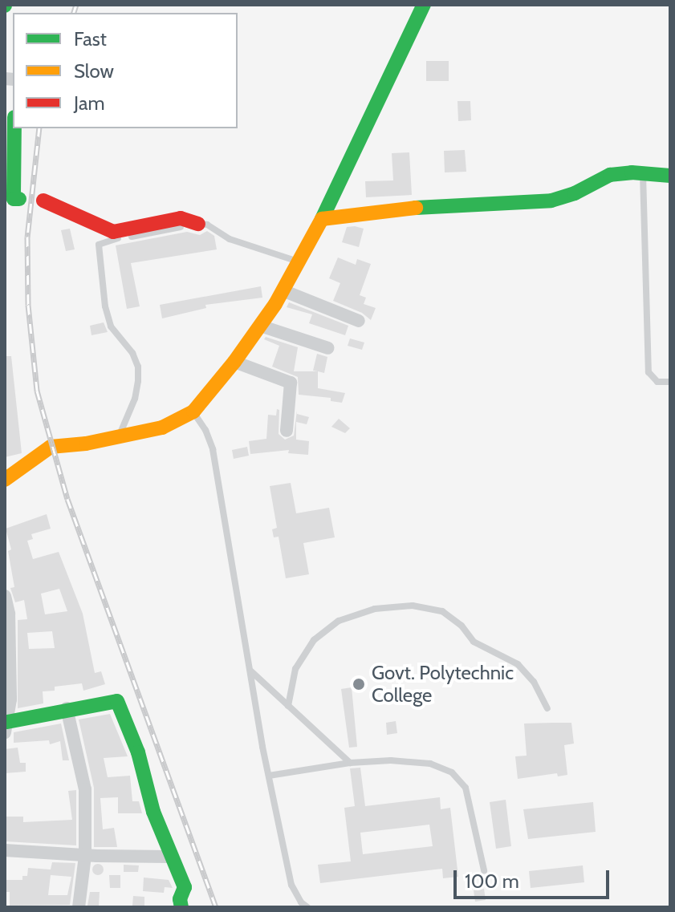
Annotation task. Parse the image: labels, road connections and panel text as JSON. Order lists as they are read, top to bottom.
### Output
{
  "places": ["Govt. Polytechnic College"],
  "legend": ["Fast", "Slow", "Jam"],
  "scale_bar": "100 m"
}
